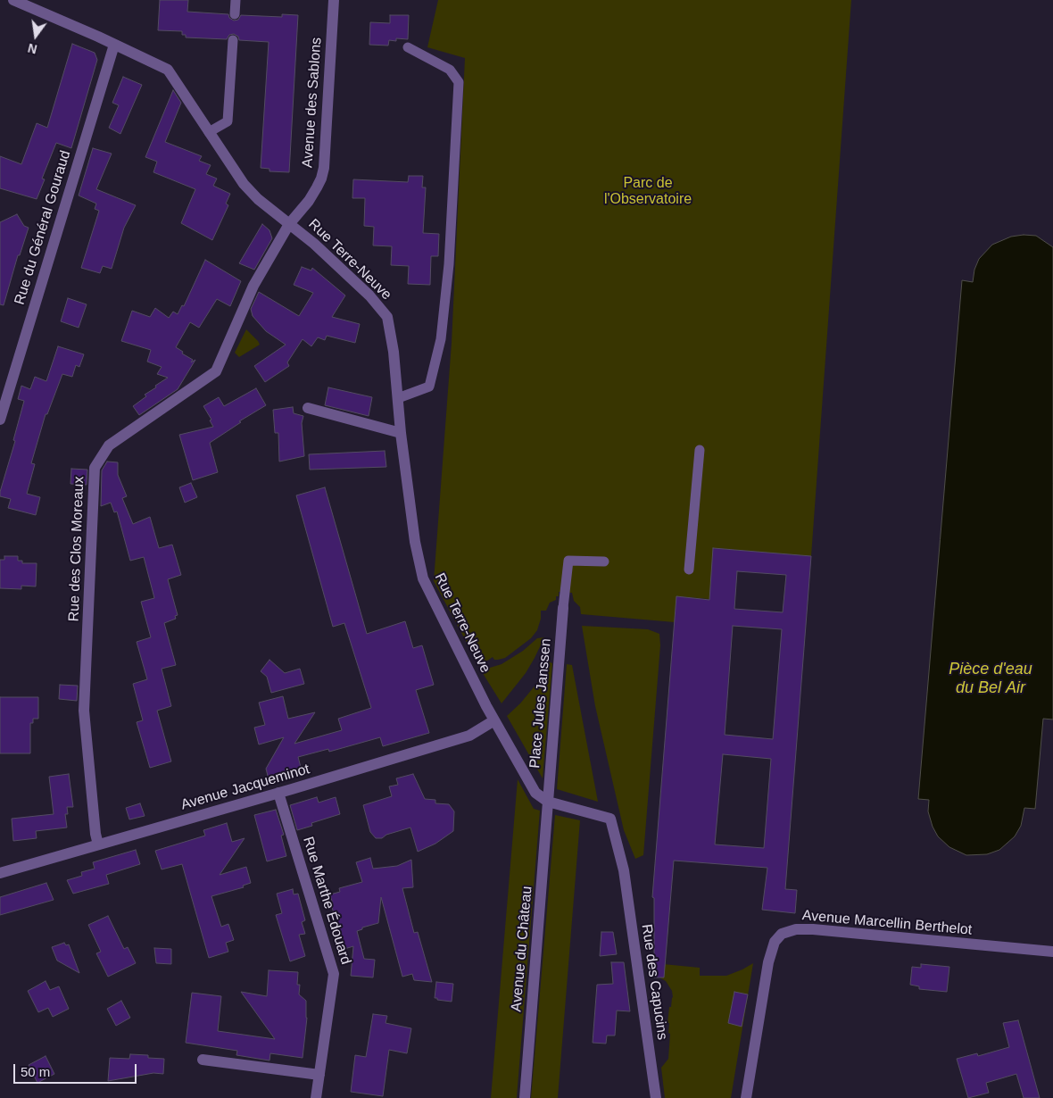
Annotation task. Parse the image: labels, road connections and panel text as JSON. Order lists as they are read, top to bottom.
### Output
{
  "streets": {
    "street": [
      "Avenue des Sablons",
      "Rue du Général Gouraud",
      "Rue Terre-Neuve",
      "Rue des Clos Moreaux",
      "Place Jules Janssen",
      "Avenue Jacqueminot",
      "Rue Marthe Édouard",
      "Avenue Marcellin Berthelot",
      "Avenue du Château",
      "Rue des Capucins"
    ]
  },
  "crossings": [
    ["Avenue des Sablons", "Rue Terre-Neuve"],
    ["Avenue des Sablons", "Rue des Clos Moreaux"],
    ["Rue du Général Gouraud", "Rue Terre-Neuve"],
    ["Rue Terre-Neuve", "Rue des Clos Moreaux"],
    ["Rue Terre-Neuve", "Place Jules Janssen"],
    ["Rue Terre-Neuve", "Avenue Jacqueminot"],
    ["Rue des Clos Moreaux", "Avenue Jacqueminot"],
    ["Place Jules Janssen", "Avenue Jacqueminot"],
    ["Place Jules Janssen", "Avenue du Château"],
    ["Place Jules Janssen", "Rue des Capucins"],
    ["Avenue Jacqueminot", "Rue Marthe Édouard"]
  ],
  "water": ["Pièce d'eau du Bel Air"],
  "parks": ["Parc de l'Observatoire"],
  "scale_bar": "50 m",
  "north": "bottom"
}
